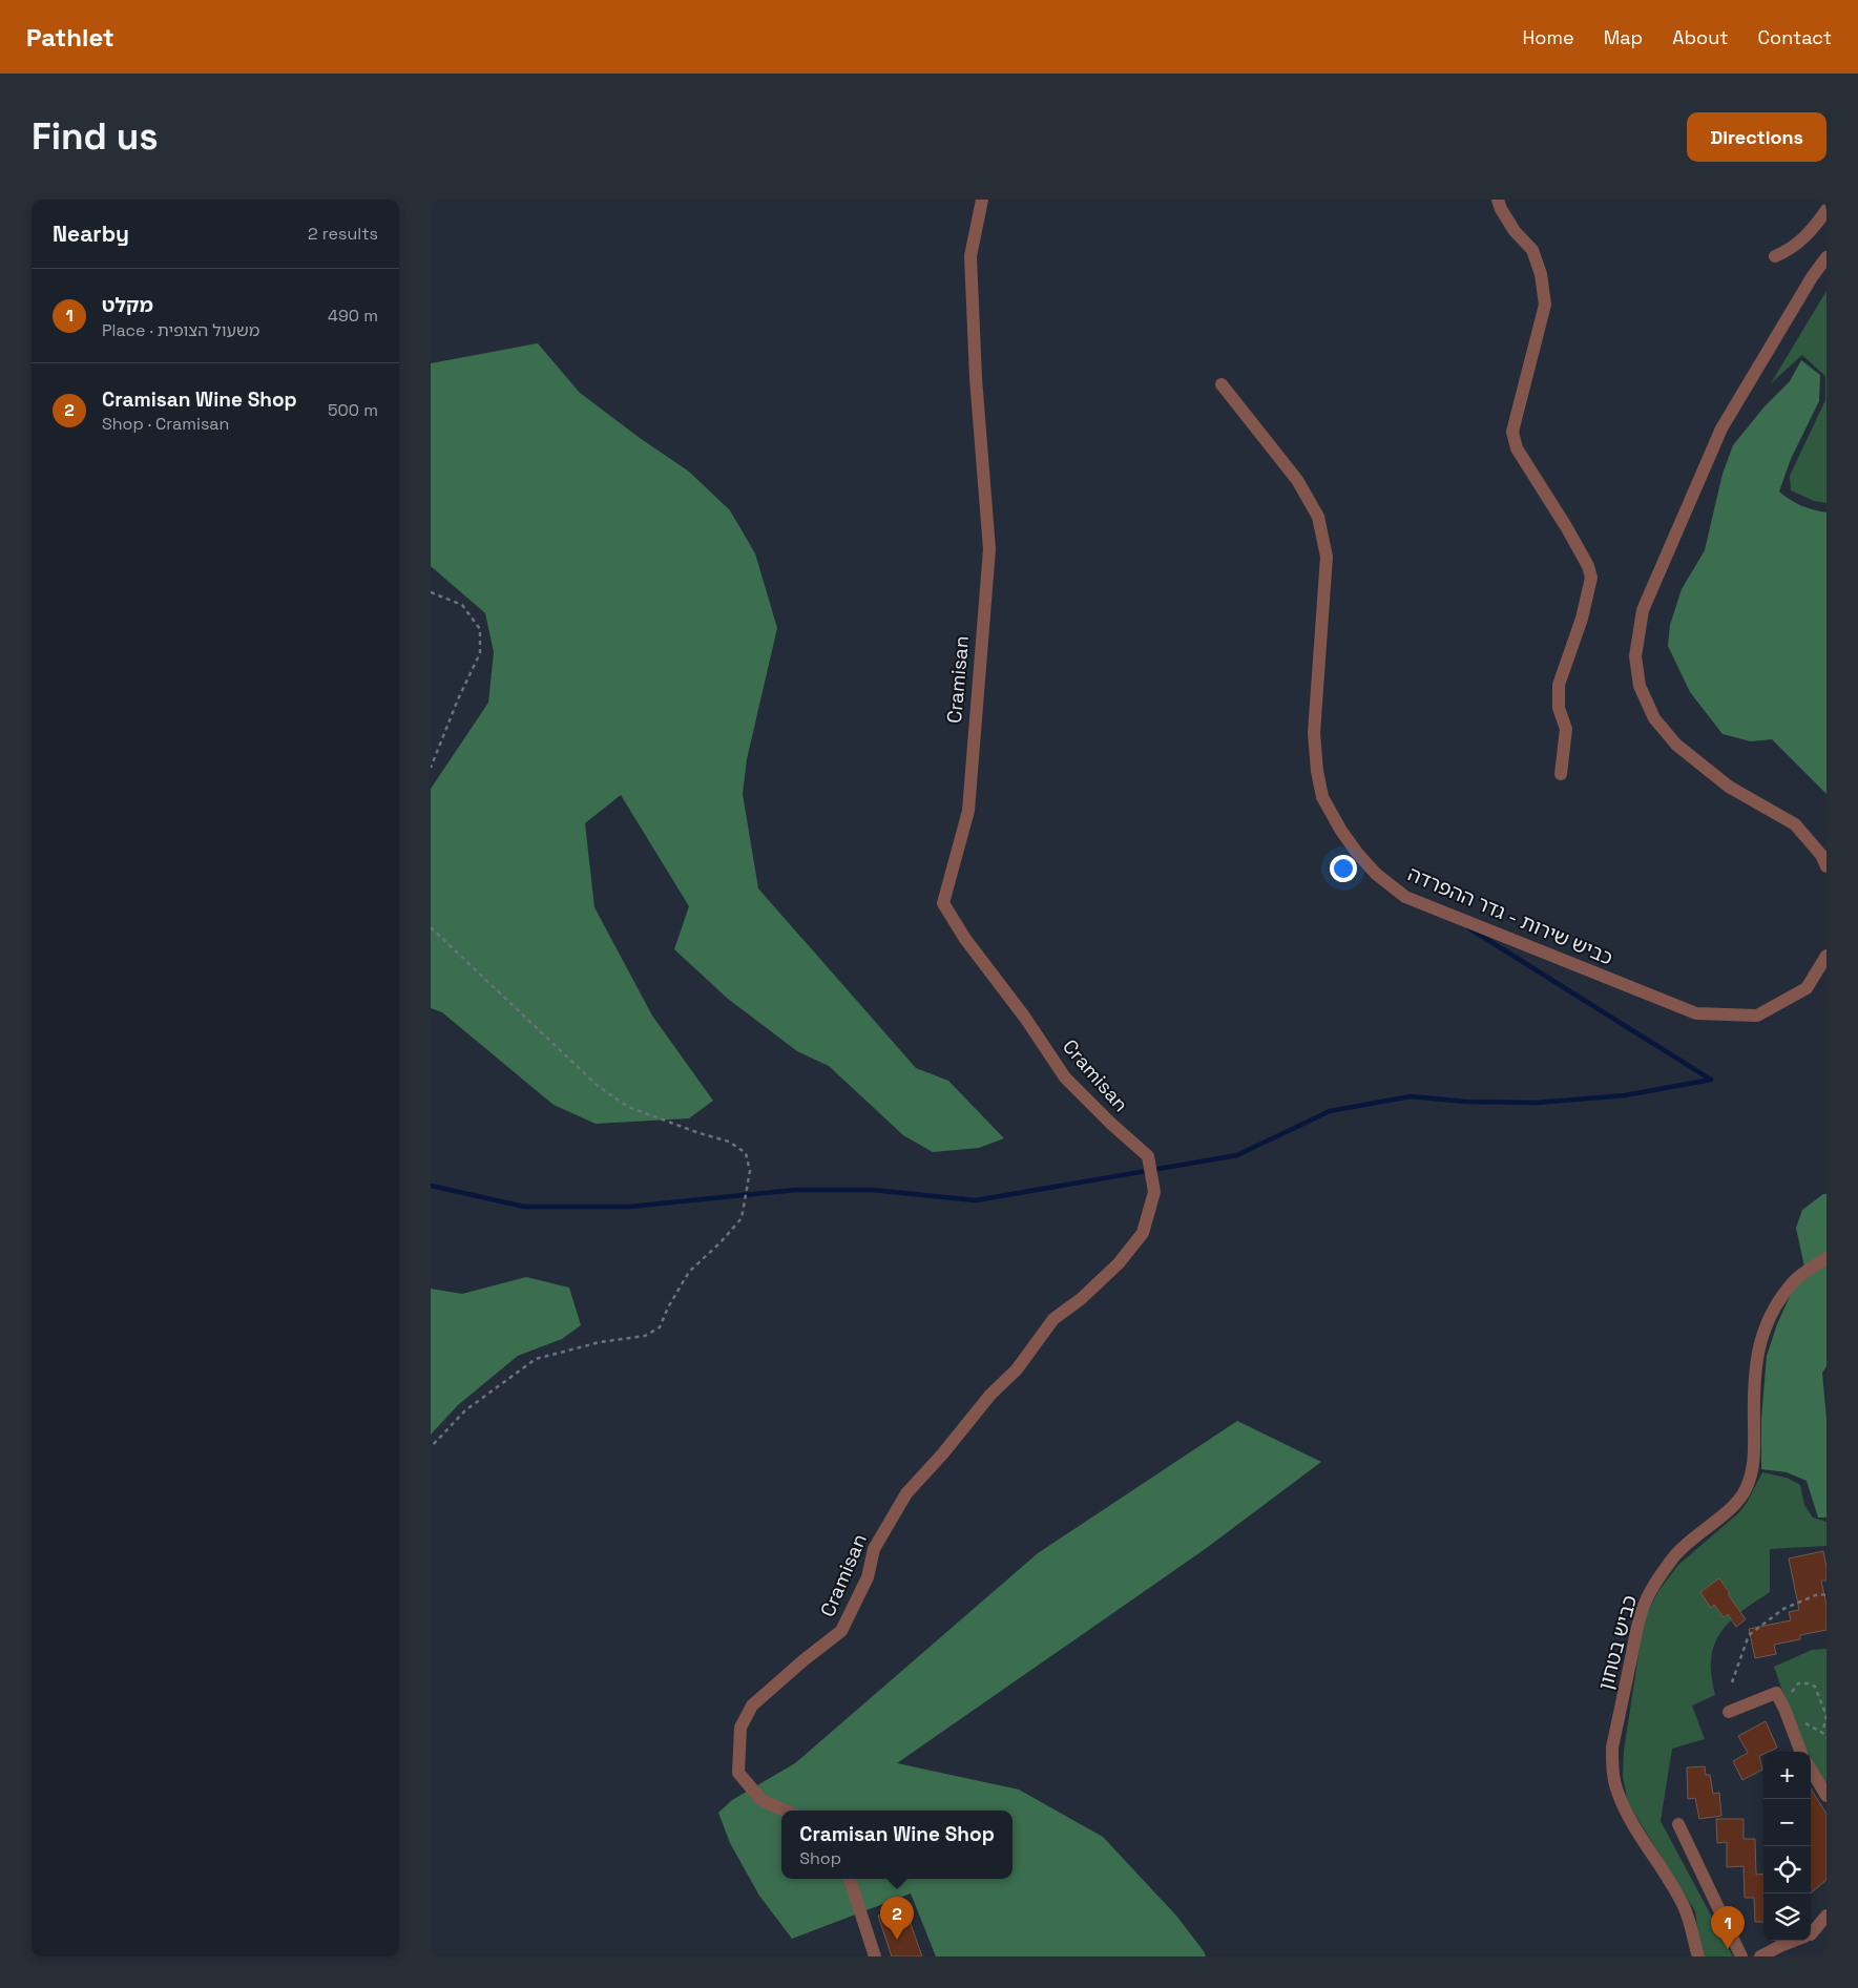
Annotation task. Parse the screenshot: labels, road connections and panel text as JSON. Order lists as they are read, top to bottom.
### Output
{
  "streets": {
    "street": ["Cramisan", "כביש שירות - גדר ההפרדה", "כביש בטחון"]
  },
  "page": {
    "header": "Pathlet",
    "nav": [
      "Home",
      "Map",
      "About",
      "Contact"
    ],
    "buttons": "Directions",
    "title": "Find us",
    "heading": ["Nearby", "2 results"],
    "list": [
      {
        "mark": "1",
        "name": "מקלט",
        "note": "Place · משעול הצופית",
        "value": "490 m"
      },
      {
        "mark": "2",
        "name": "Cramisan Wine Shop",
        "note": "Shop · Cramisan",
        "value": "500 m"
      }
    ],
    "map_buttons": ["+", "−"],
    "popup": ["Cramisan Wine Shop", "Shop"],
    "pins": ["2", "1"]
  }
}
